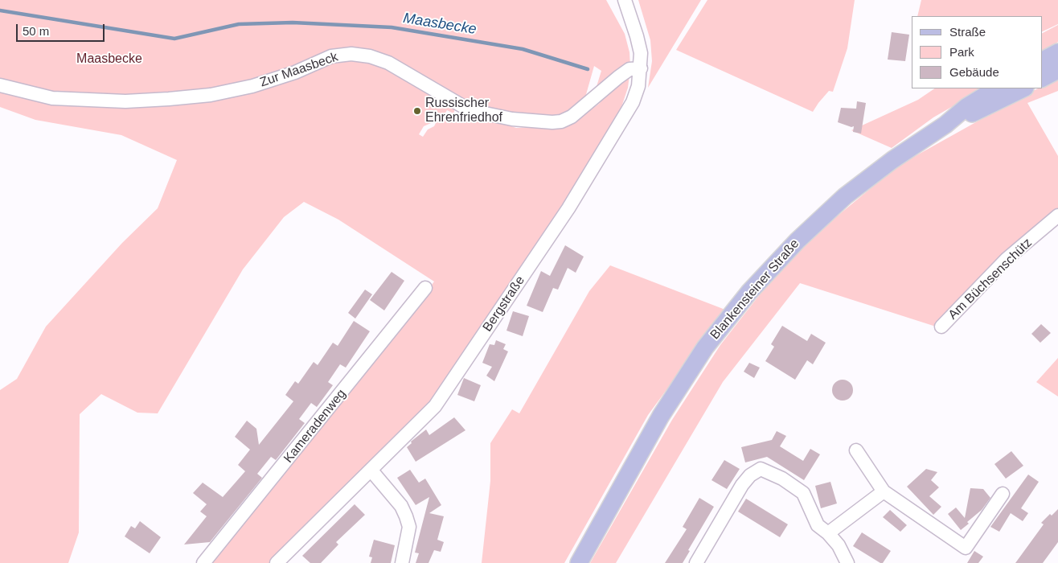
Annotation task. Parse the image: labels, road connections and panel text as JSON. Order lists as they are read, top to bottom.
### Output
{
  "streets": {
    "main road": ["Blankensteiner Straße"],
    "street": [
      "Zur Maasbeck",
      "Am Büchsenschütz",
      "Bergstraße",
      "Kameradenweg"
    ]
  },
  "crossings": [
    ["Zur Maasbeck", "Bergstraße"]
  ],
  "water": ["Maasbecke"],
  "parks": ["Maasbecke"],
  "places": ["Russischer Ehrenfriedhof"],
  "legend": ["Straße", "Park", "Gebäude"],
  "scale_bar": "50 m"
}
